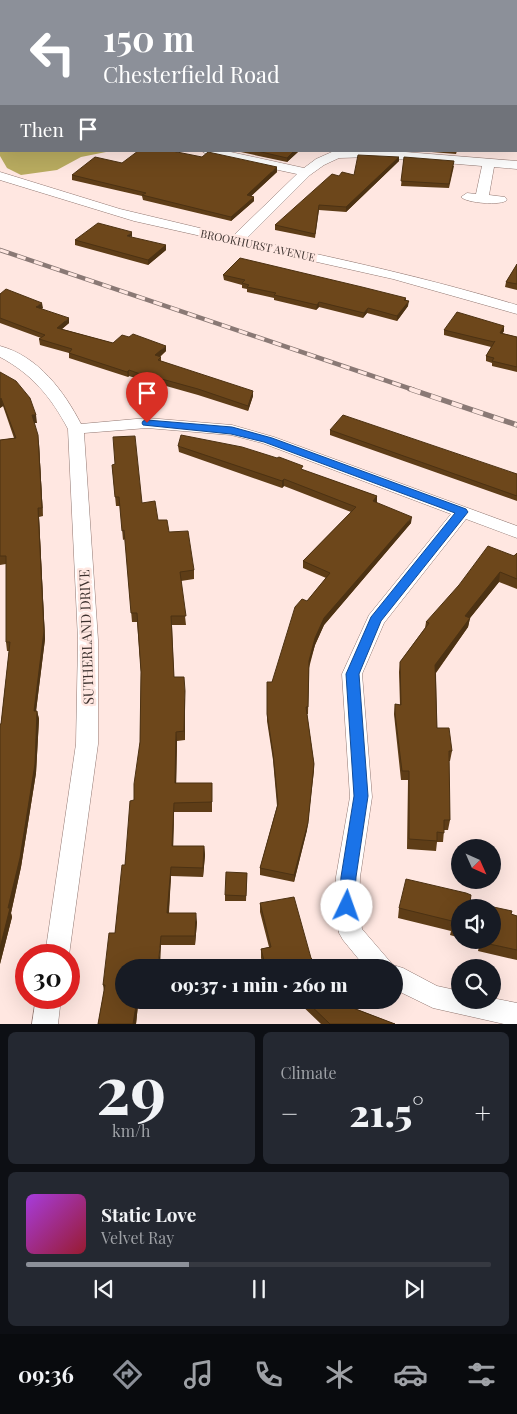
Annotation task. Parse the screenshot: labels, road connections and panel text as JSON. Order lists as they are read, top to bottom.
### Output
{
  "streets": {
    "street": ["BROOKHURST AVENUE", "SUTHERLAND DRIVE"]
  },
  "north": "bottom right",
  "page": {
    "turn": ["150 m", "Chesterfield Road"],
    "then": "Then",
    "limit": "30",
    "trip": "09:37 · 1 min · 260 m",
    "tile": [
      ["29", "km/h"],
      "Climate"
    ],
    "heat": ["−", "21.5°", "+"],
    "song": ["Static Love", "Velvet Ray"],
    "tabs": "09:36"
  }
}
